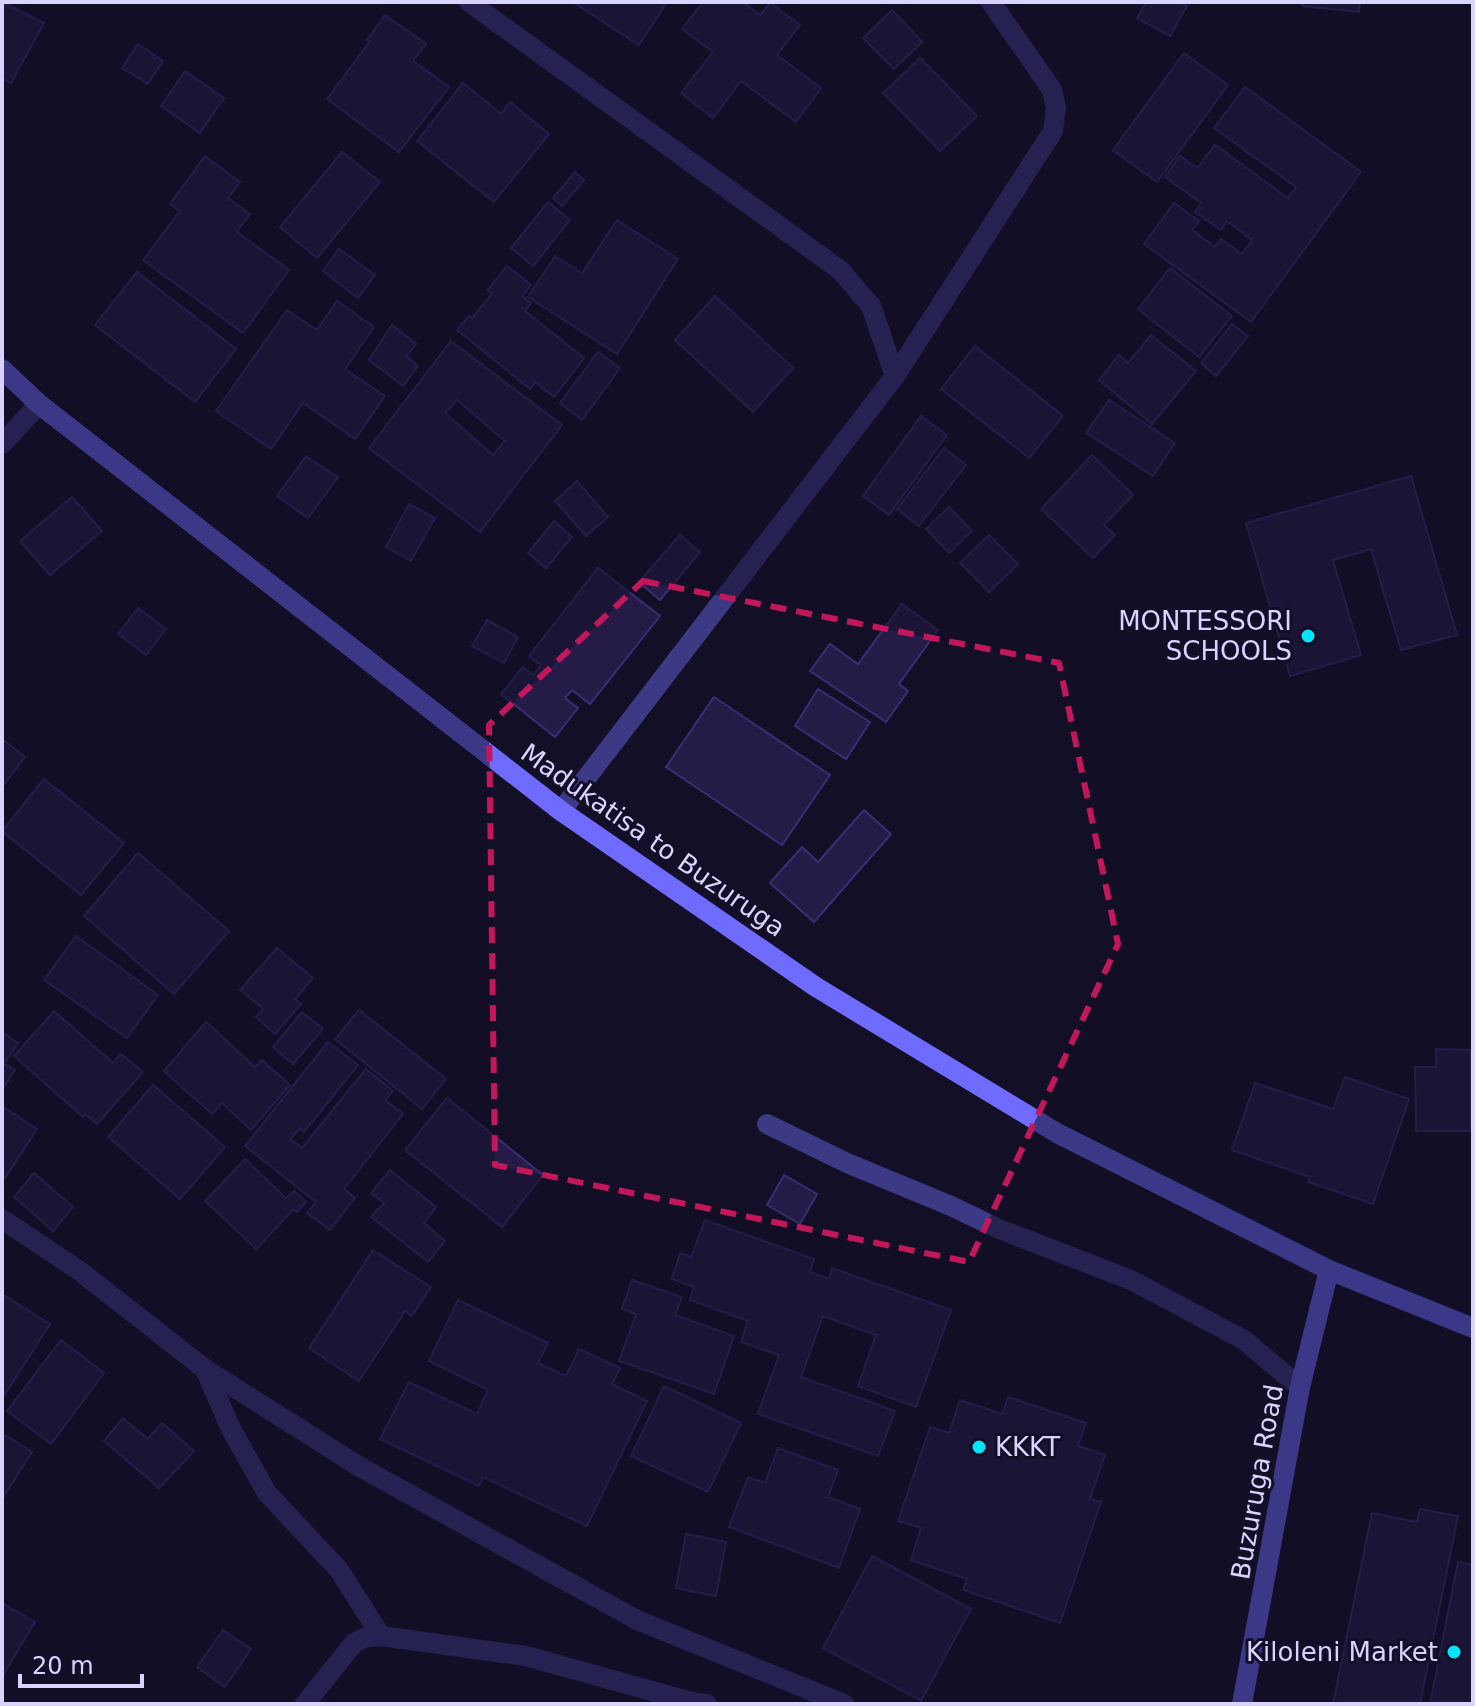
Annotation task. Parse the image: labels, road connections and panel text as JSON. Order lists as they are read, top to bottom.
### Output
{
  "streets": {
    "main road": ["Madukatisa to Buzuruga", "Buzuruga Road"]
  },
  "crossings": [
    ["Madukatisa to Buzuruga", "Buzuruga Road"]
  ],
  "places": ["MONTESSORI SCHOOLS", "KKKT", "Kiloleni Market"],
  "scale_bar": "20 m"
}
